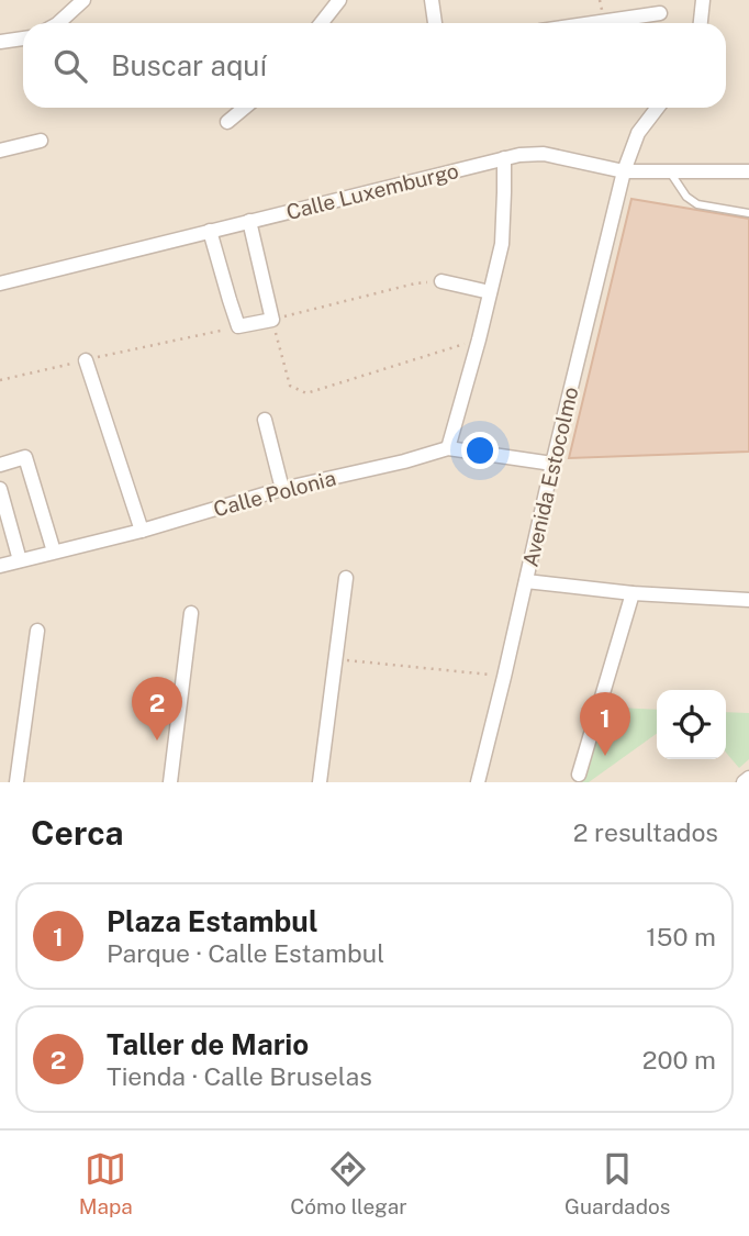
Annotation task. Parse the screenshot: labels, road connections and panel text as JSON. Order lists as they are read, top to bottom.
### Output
{
  "streets": {
    "street": ["Calle Luxemburgo", "Avenida Estocolmo", "Calle Polonia"]
  },
  "crossings": [
    ["Calle Luxemburgo", "Avenida Estocolmo"],
    ["Avenida Estocolmo", "Calle Polonia"]
  ],
  "page": {
    "search": "Buscar aquí",
    "pins": ["2", "1"],
    "heading": ["Cerca", "2 resultados"],
    "list": [
      {
        "mark": "1",
        "name": "Plaza Estambul",
        "note": "Parque · Calle Estambul",
        "value": "150 m"
      },
      {
        "mark": "2",
        "name": "Taller de Mario",
        "note": "Tienda · Calle Bruselas",
        "value": "200 m"
      }
    ],
    "nav": ["Mapa", "Cómo llegar", "Guardados"]
  }
}
